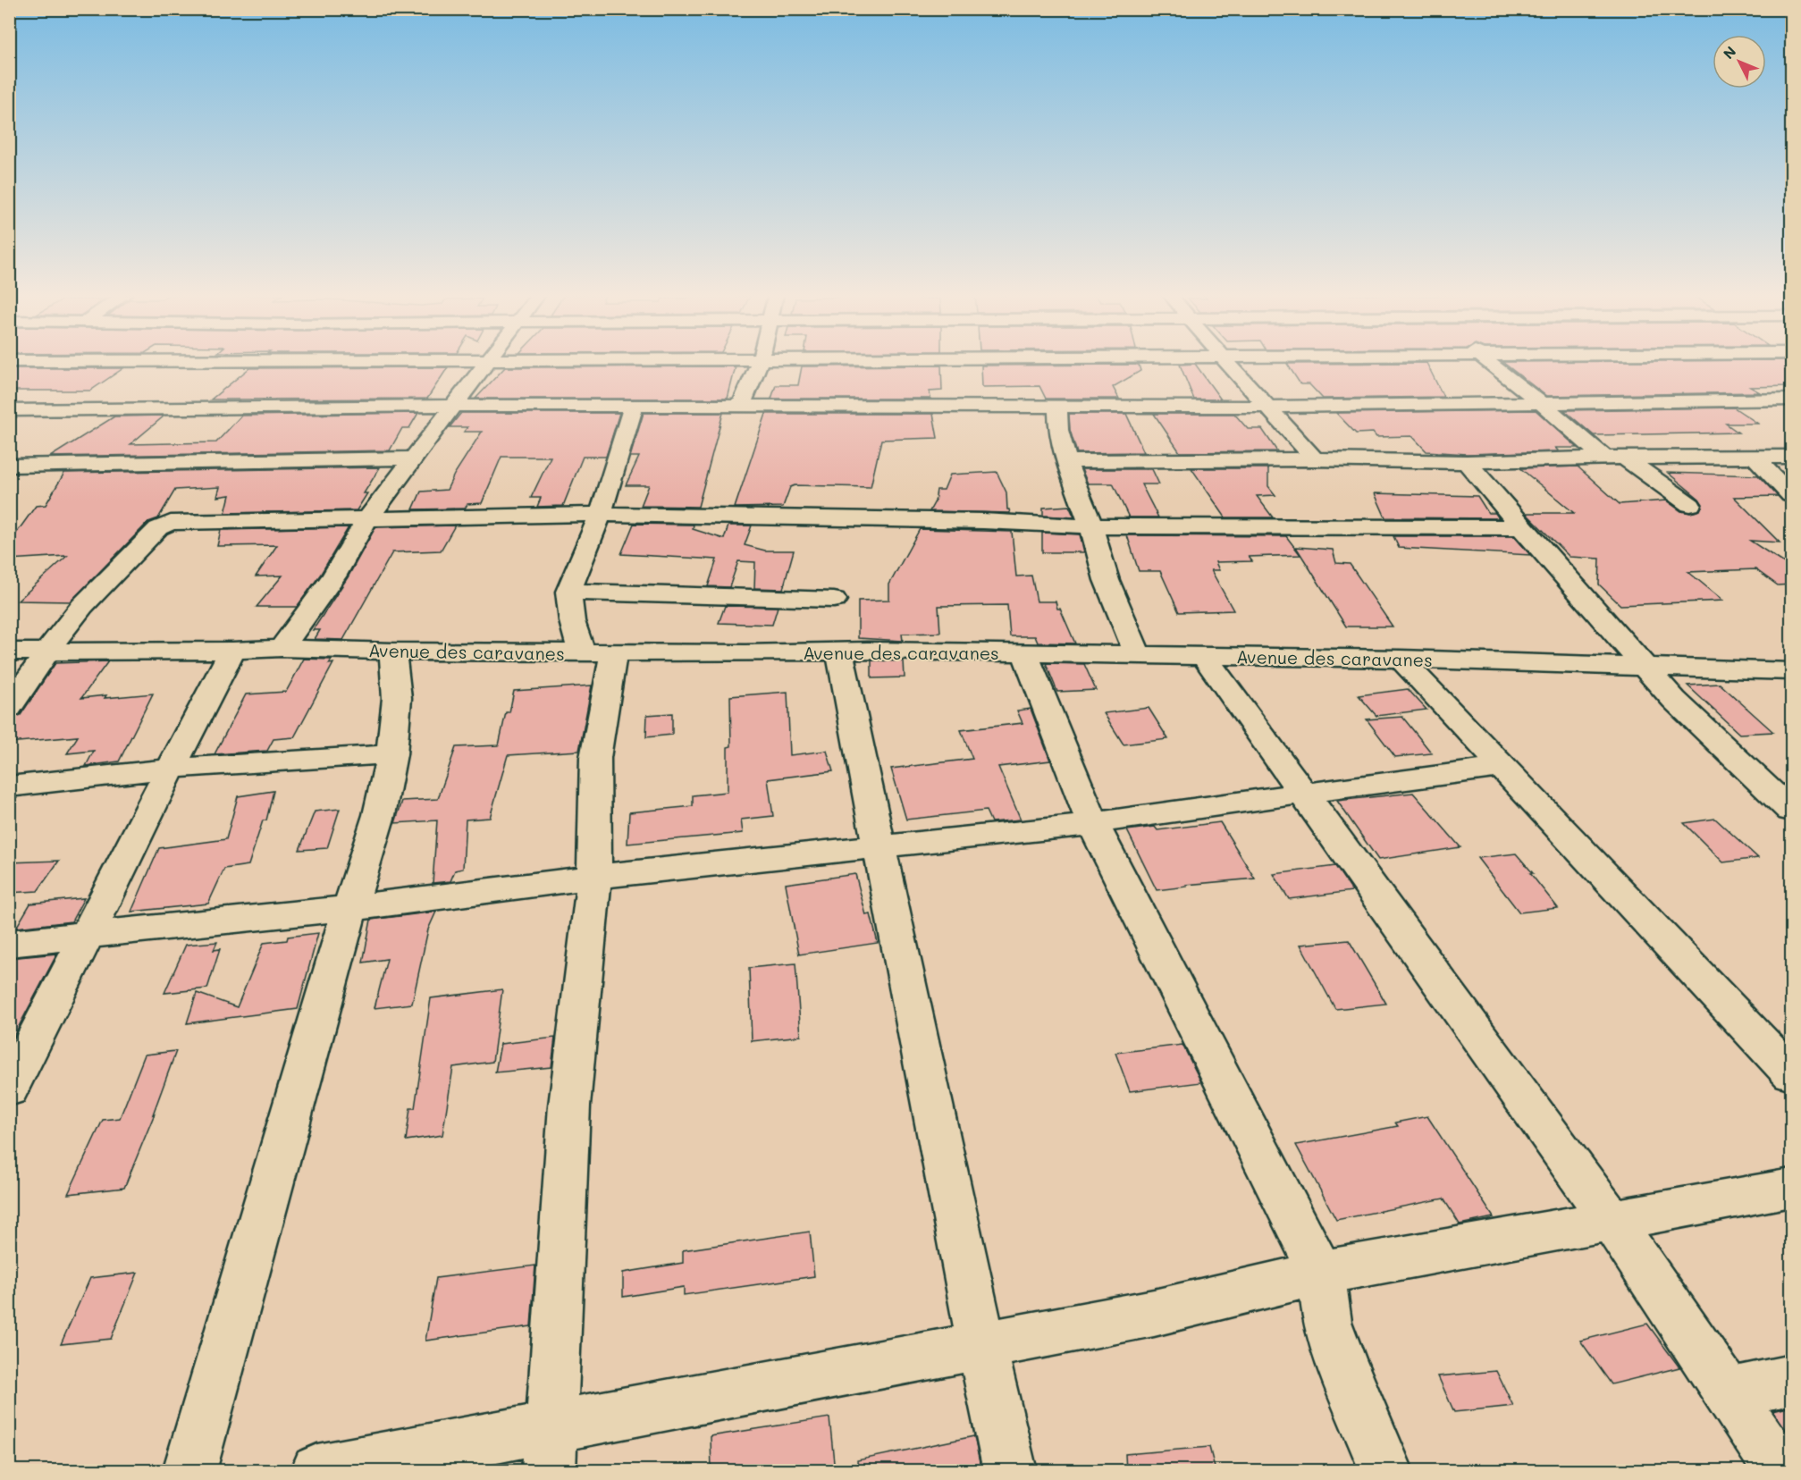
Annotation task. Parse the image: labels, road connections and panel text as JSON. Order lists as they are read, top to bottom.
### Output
{
  "streets": {
    "street": ["Avenue des caravanes"]
  },
  "north": "top left"
}
